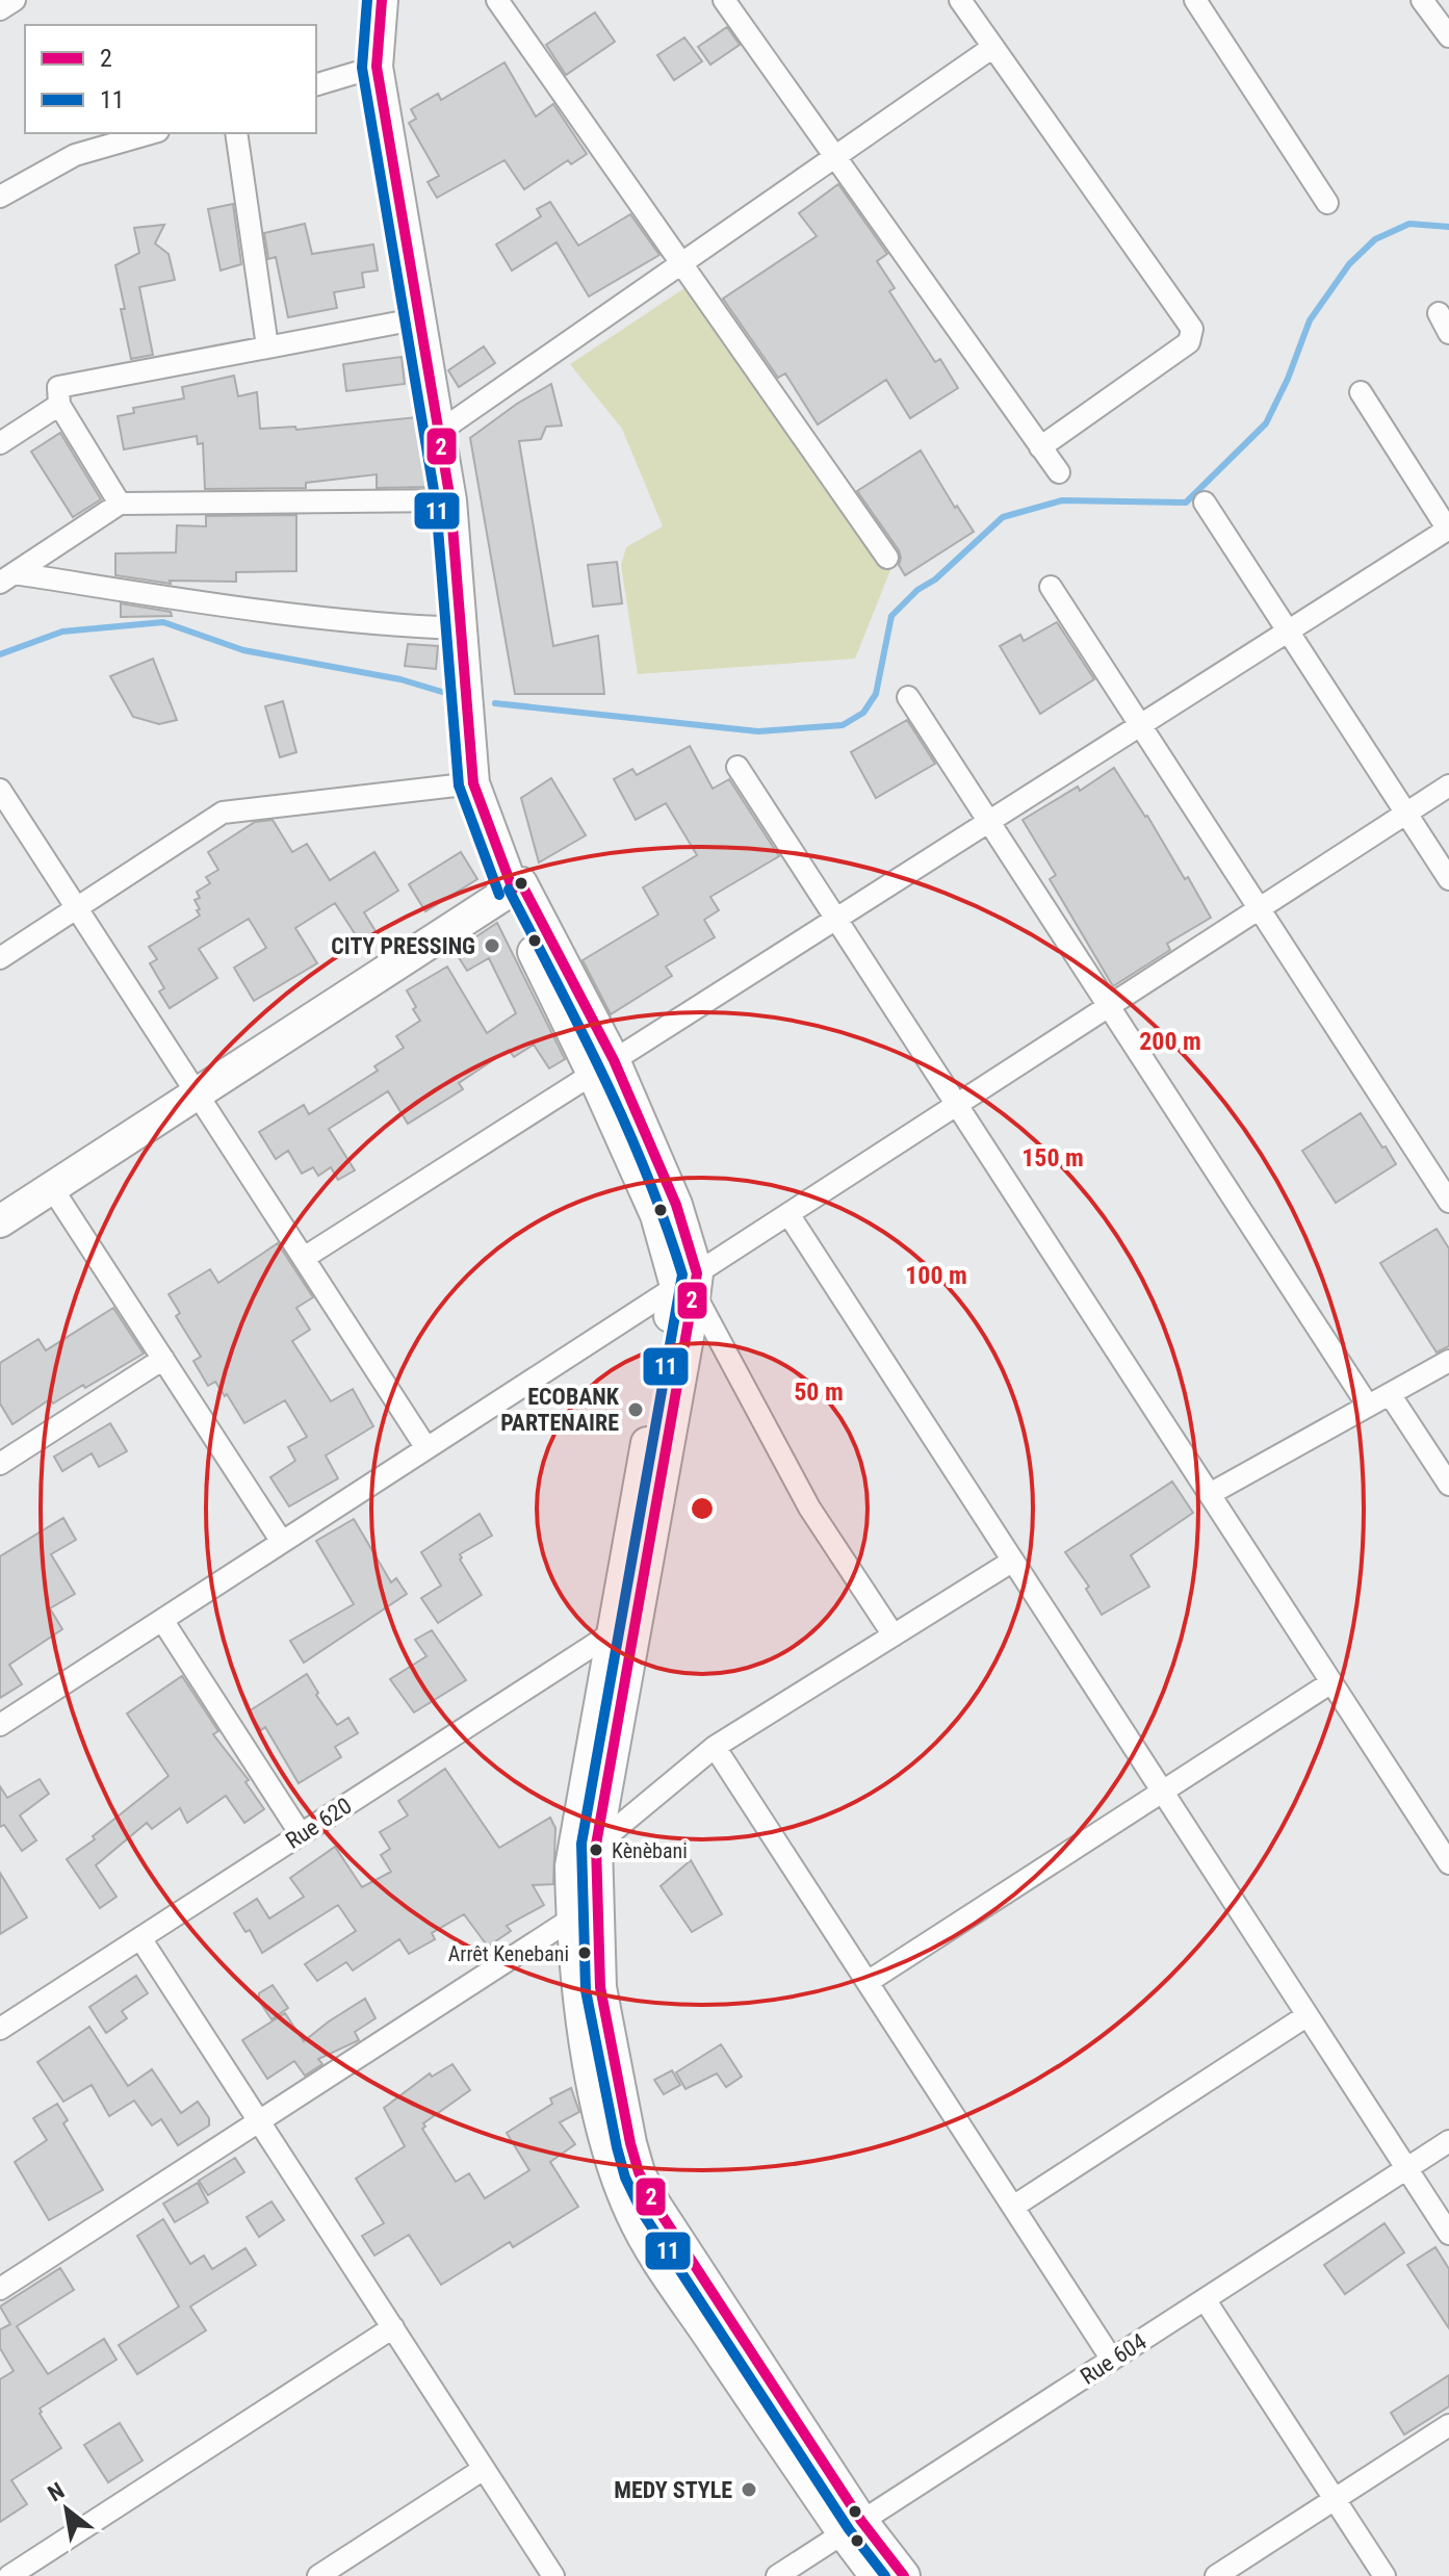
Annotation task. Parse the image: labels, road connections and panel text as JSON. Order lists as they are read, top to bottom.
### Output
{
  "streets": {
    "street": ["Rue 620", "Rue 604"]
  },
  "places": [
    "CITY PRESSING",
    "ECOBANK PARTENAIRE",
    "Kènèbani",
    "Arrêt Kenebani",
    "MEDY STYLE"
  ],
  "lines": ["transit line 2", "transit line 11"],
  "legend": ["2", "11"],
  "north": "top left",
  "rings": [
    "200 m",
    "150 m",
    "100 m",
    "50 m"
  ]
}
